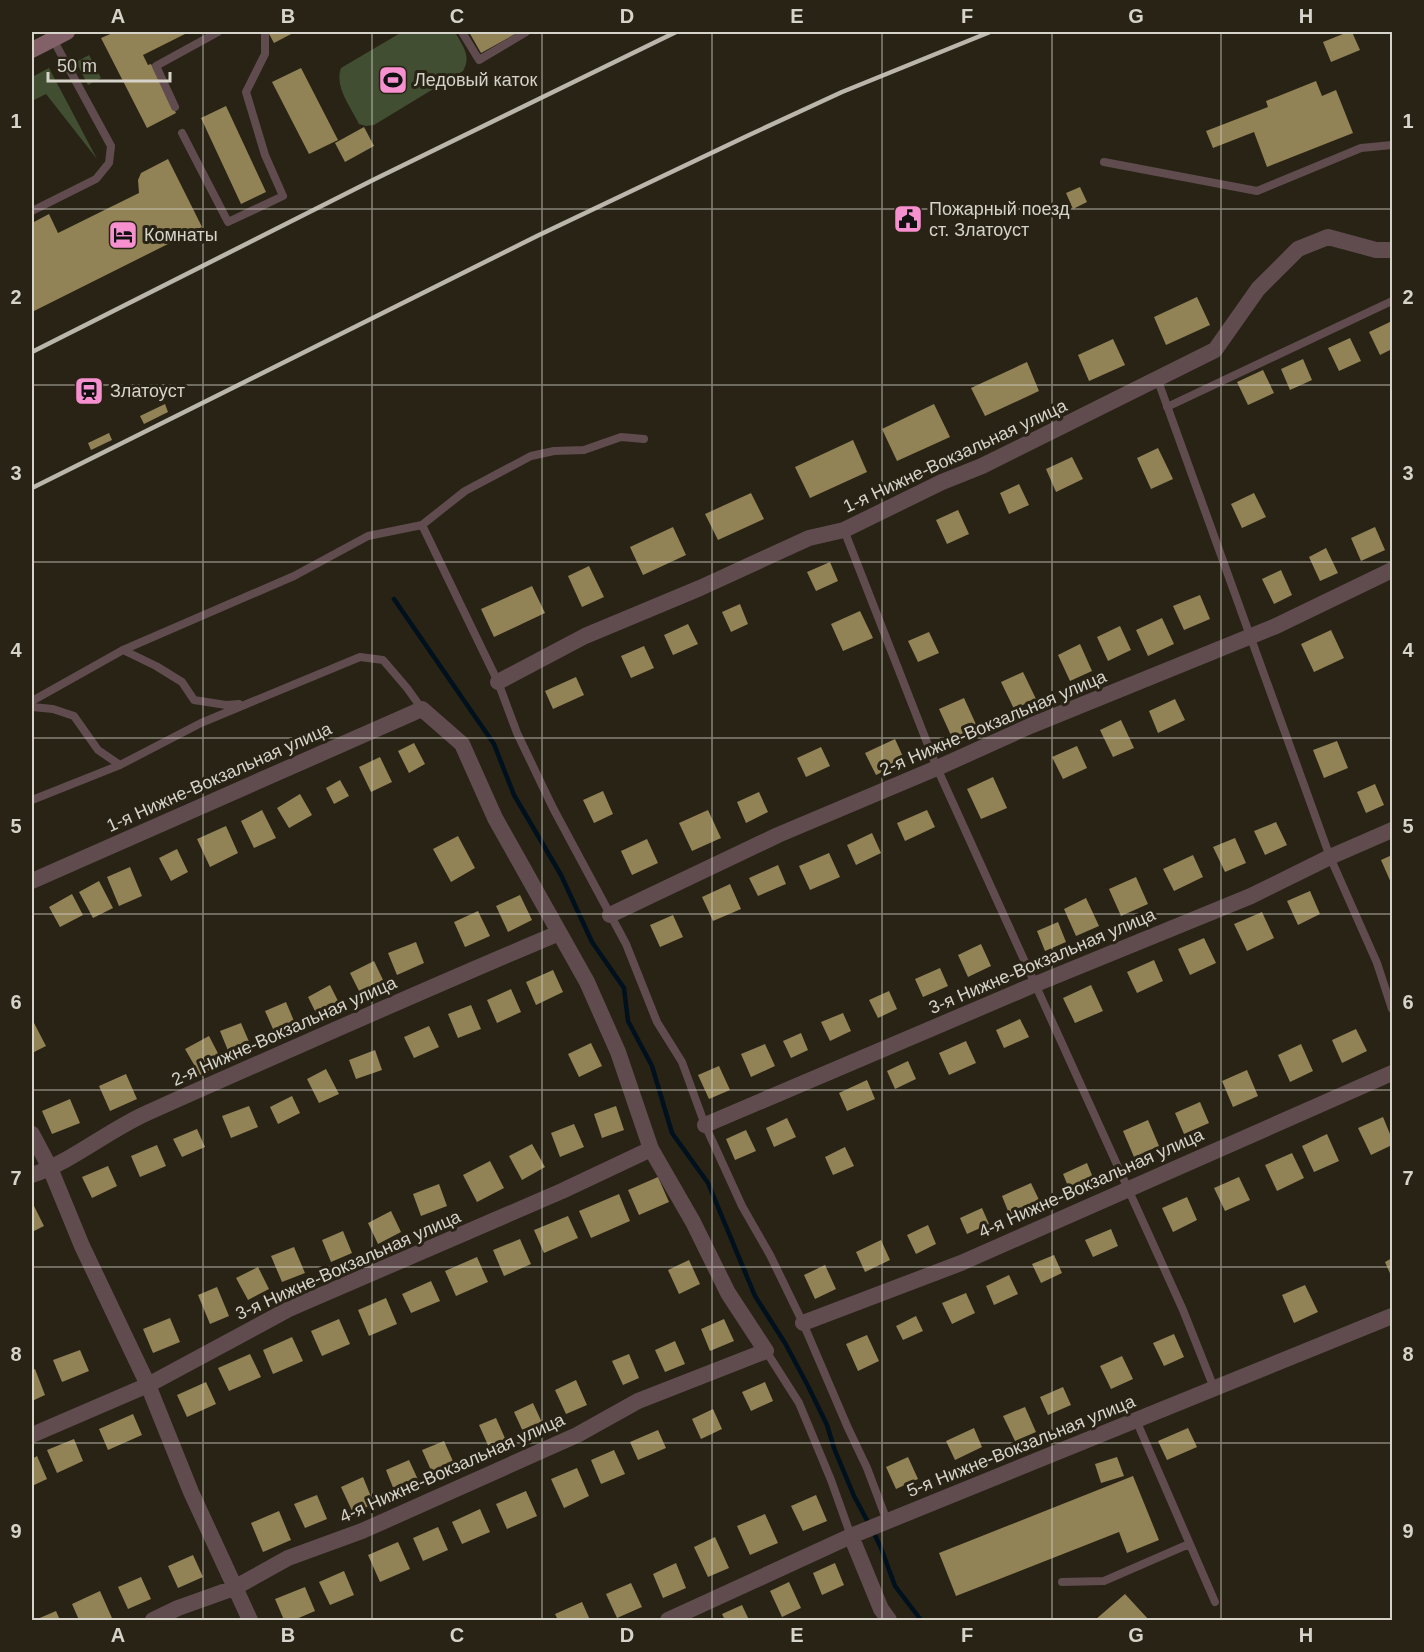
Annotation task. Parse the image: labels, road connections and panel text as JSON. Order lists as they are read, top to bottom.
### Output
{
  "streets": {
    "street": [
      "1-я Нижне-Вокзальная улица",
      "2-я Нижне-Вокзальная улица",
      "3-я Нижне-Вокзальная улица",
      "4-я Нижне-Вокзальная улица",
      "5-я Нижне-Вокзальная улица"
    ]
  },
  "places": {
    "sports": ["Ледовый каток"],
    "public building": ["Пожарный поезд ст. Златоуст"],
    "hotel": ["Комнаты"],
    "station": ["Златоуст"]
  },
  "scale_bar": "50 m",
  "grid": {
    "columns": [
      "A",
      "B",
      "C",
      "D",
      "E",
      "F",
      "G",
      "H"
    ],
    "rows": [
      "1",
      "2",
      "3",
      "4",
      "5",
      "6",
      "7",
      "8",
      "9"
    ]
  }
}
